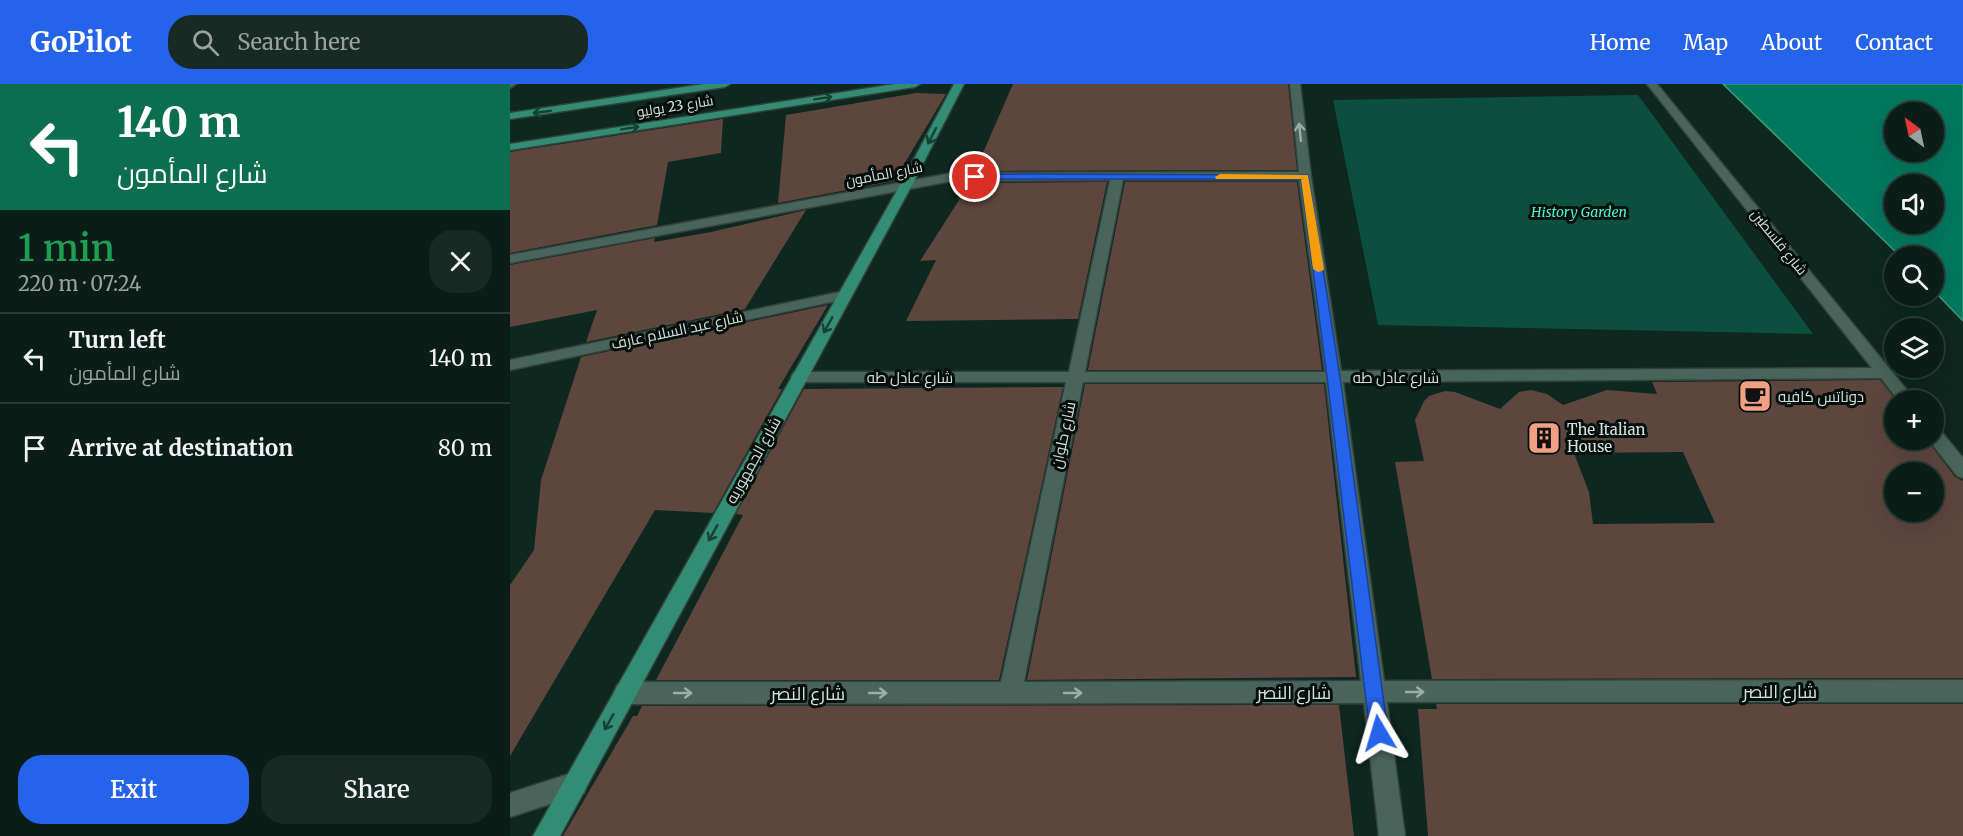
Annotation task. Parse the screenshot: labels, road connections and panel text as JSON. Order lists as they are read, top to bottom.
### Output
{
  "streets": {
    "main road": ["شارع 23 يوليو", "شارع الجمهوريه"],
    "street": [
      "شارع المأمون",
      "شارع فلسطين",
      "شارع عبد السلام عارف",
      "شارع عادل طه",
      "شارع حلوان",
      "شارع النصر"
    ]
  },
  "crossings": [
    ["شارع المأمون", "شارع حلوان"],
    ["شارع المأمون", "شارع الجمهوريه"],
    ["شارع عبد السلام عارف", "شارع الجمهوريه"],
    ["شارع عادل طه", "شارع حلوان"],
    ["شارع عادل طه", "شارع الجمهوريه"],
    ["شارع حلوان", "شارع النصر"],
    ["شارع الجمهوريه", "شارع النصر"]
  ],
  "one_way": ["شارع الجمهوريه", "شارع النصر"],
  "parks": ["History Garden"],
  "places": {
    "cafe": ["دوناتس كافيه"],
    "building": ["The Italian House"]
  },
  "north": "top left",
  "page": {
    "header": "GoPilot",
    "search": "Search here",
    "nav": [
      "Home",
      "Map",
      "About",
      "Contact"
    ],
    "turn": ["140 m", "شارع المأمون"],
    "map_buttons": ["+", "−"],
    "heading": ["1 min", "220 m · 07:24"],
    "list": [
      {
        "name": "Turn left",
        "note": "شارع المأمون",
        "value": "140 m"
      },
      {
        "name": "Arrive at destination",
        "value": "80 m"
      }
    ],
    "buttons": ["Exit", "Share"]
  }
}
